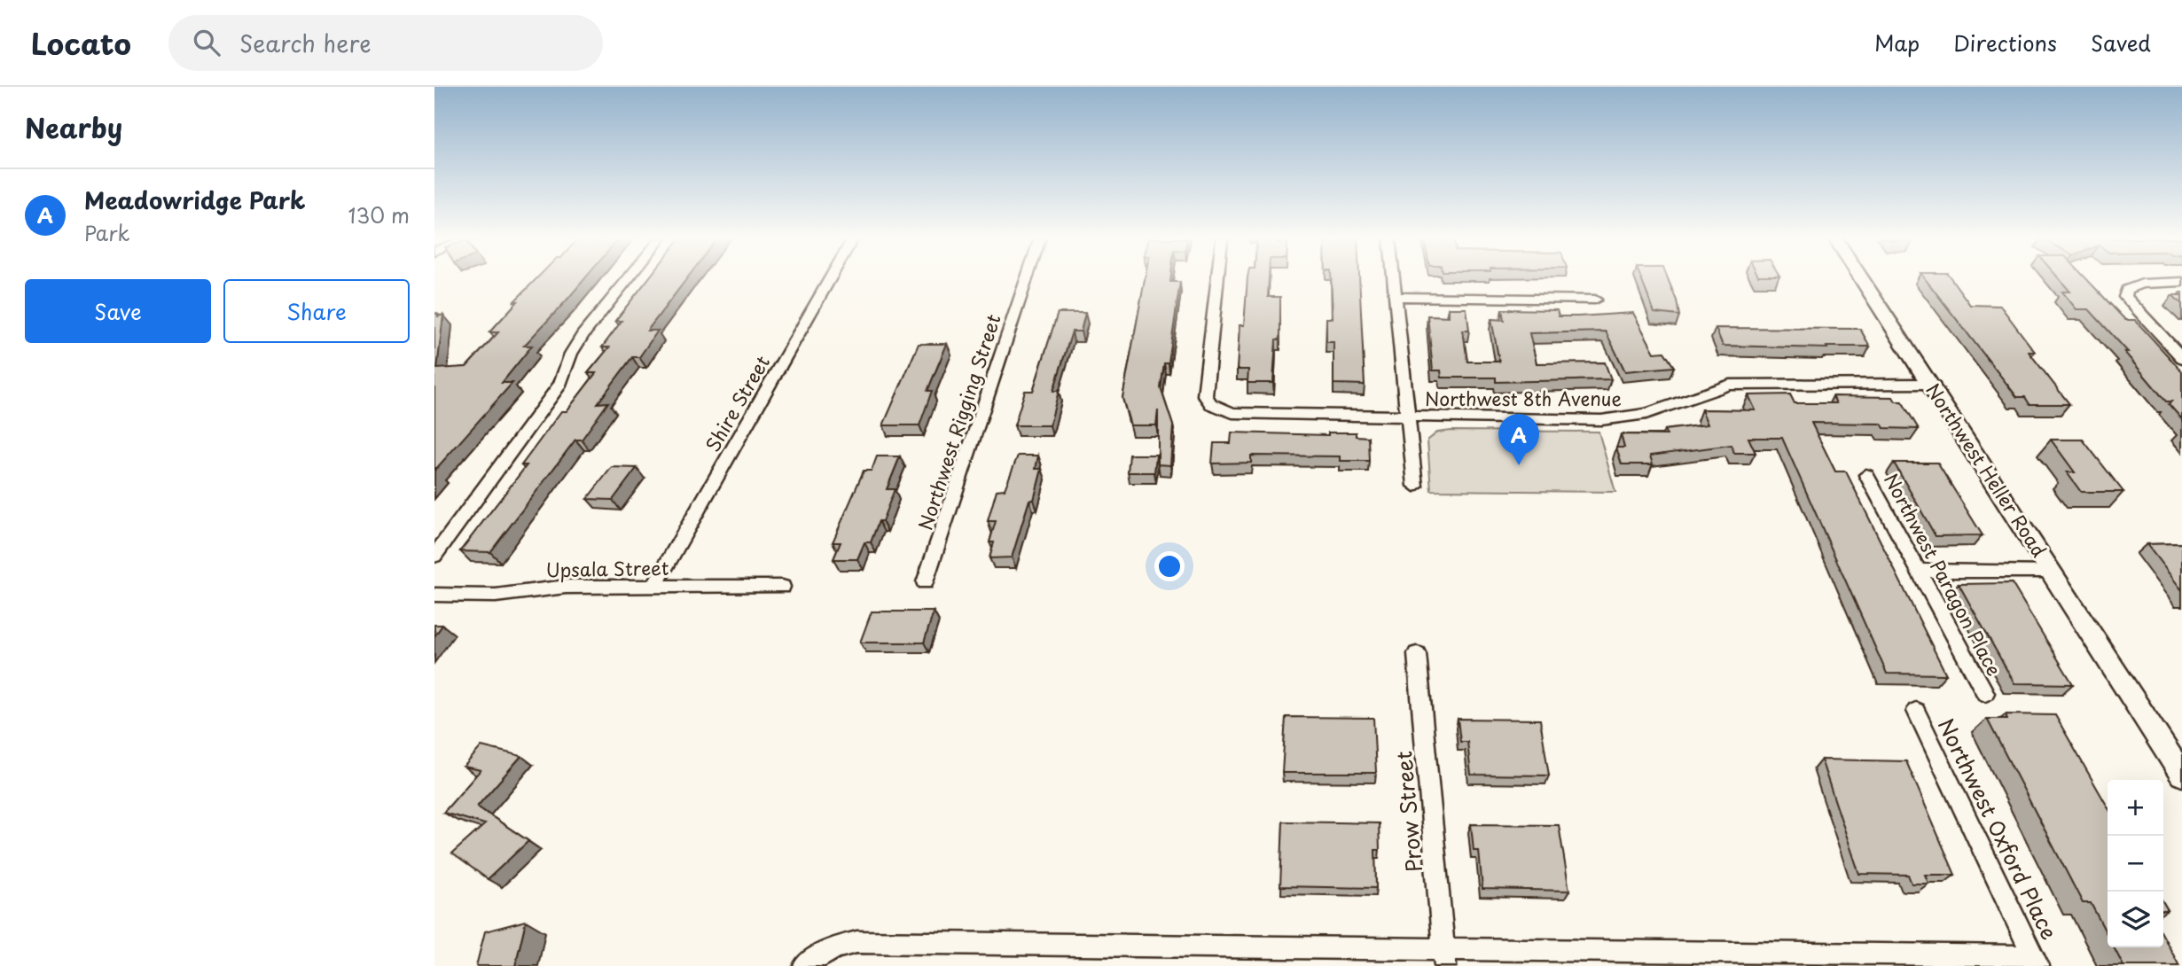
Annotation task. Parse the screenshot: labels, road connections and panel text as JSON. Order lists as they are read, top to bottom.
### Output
{
  "streets": {
    "street": [
      "Northwest 8th Avenue",
      "Shire Street",
      "Northwest Rigging Street",
      "Northwest Heller Road",
      "Upsala Street",
      "Northwest Paragon Place",
      "Prow Street",
      "Northwest Oxford Place"
    ]
  },
  "crossings": [
    ["Northwest 8th Avenue", "Northwest Heller Road"],
    ["Shire Street", "Upsala Street"]
  ],
  "page": {
    "header": "Locato",
    "search": "Search here",
    "nav": ["Map", "Directions", "Saved"],
    "heading": "Nearby",
    "list": [
      {
        "mark": "A",
        "name": "Meadowridge Park",
        "note": "Park",
        "value": "130 m"
      }
    ],
    "buttons": ["Save", "Share"],
    "pins": "A",
    "map_buttons": ["+", "−"]
  }
}
